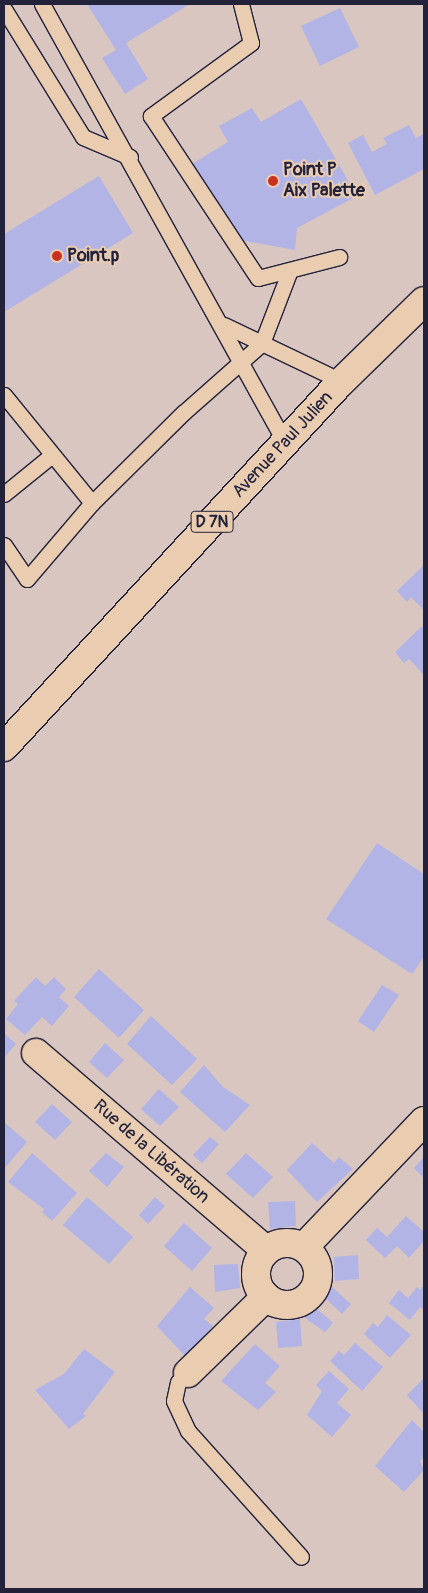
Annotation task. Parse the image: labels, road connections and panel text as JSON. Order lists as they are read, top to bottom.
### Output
{
  "streets": {
    "main road": ["Avenue Paul Julien", "D 7N", "Rue de la Libération"]
  },
  "places": ["Point P Aix Palette", "Point.p"]
}
